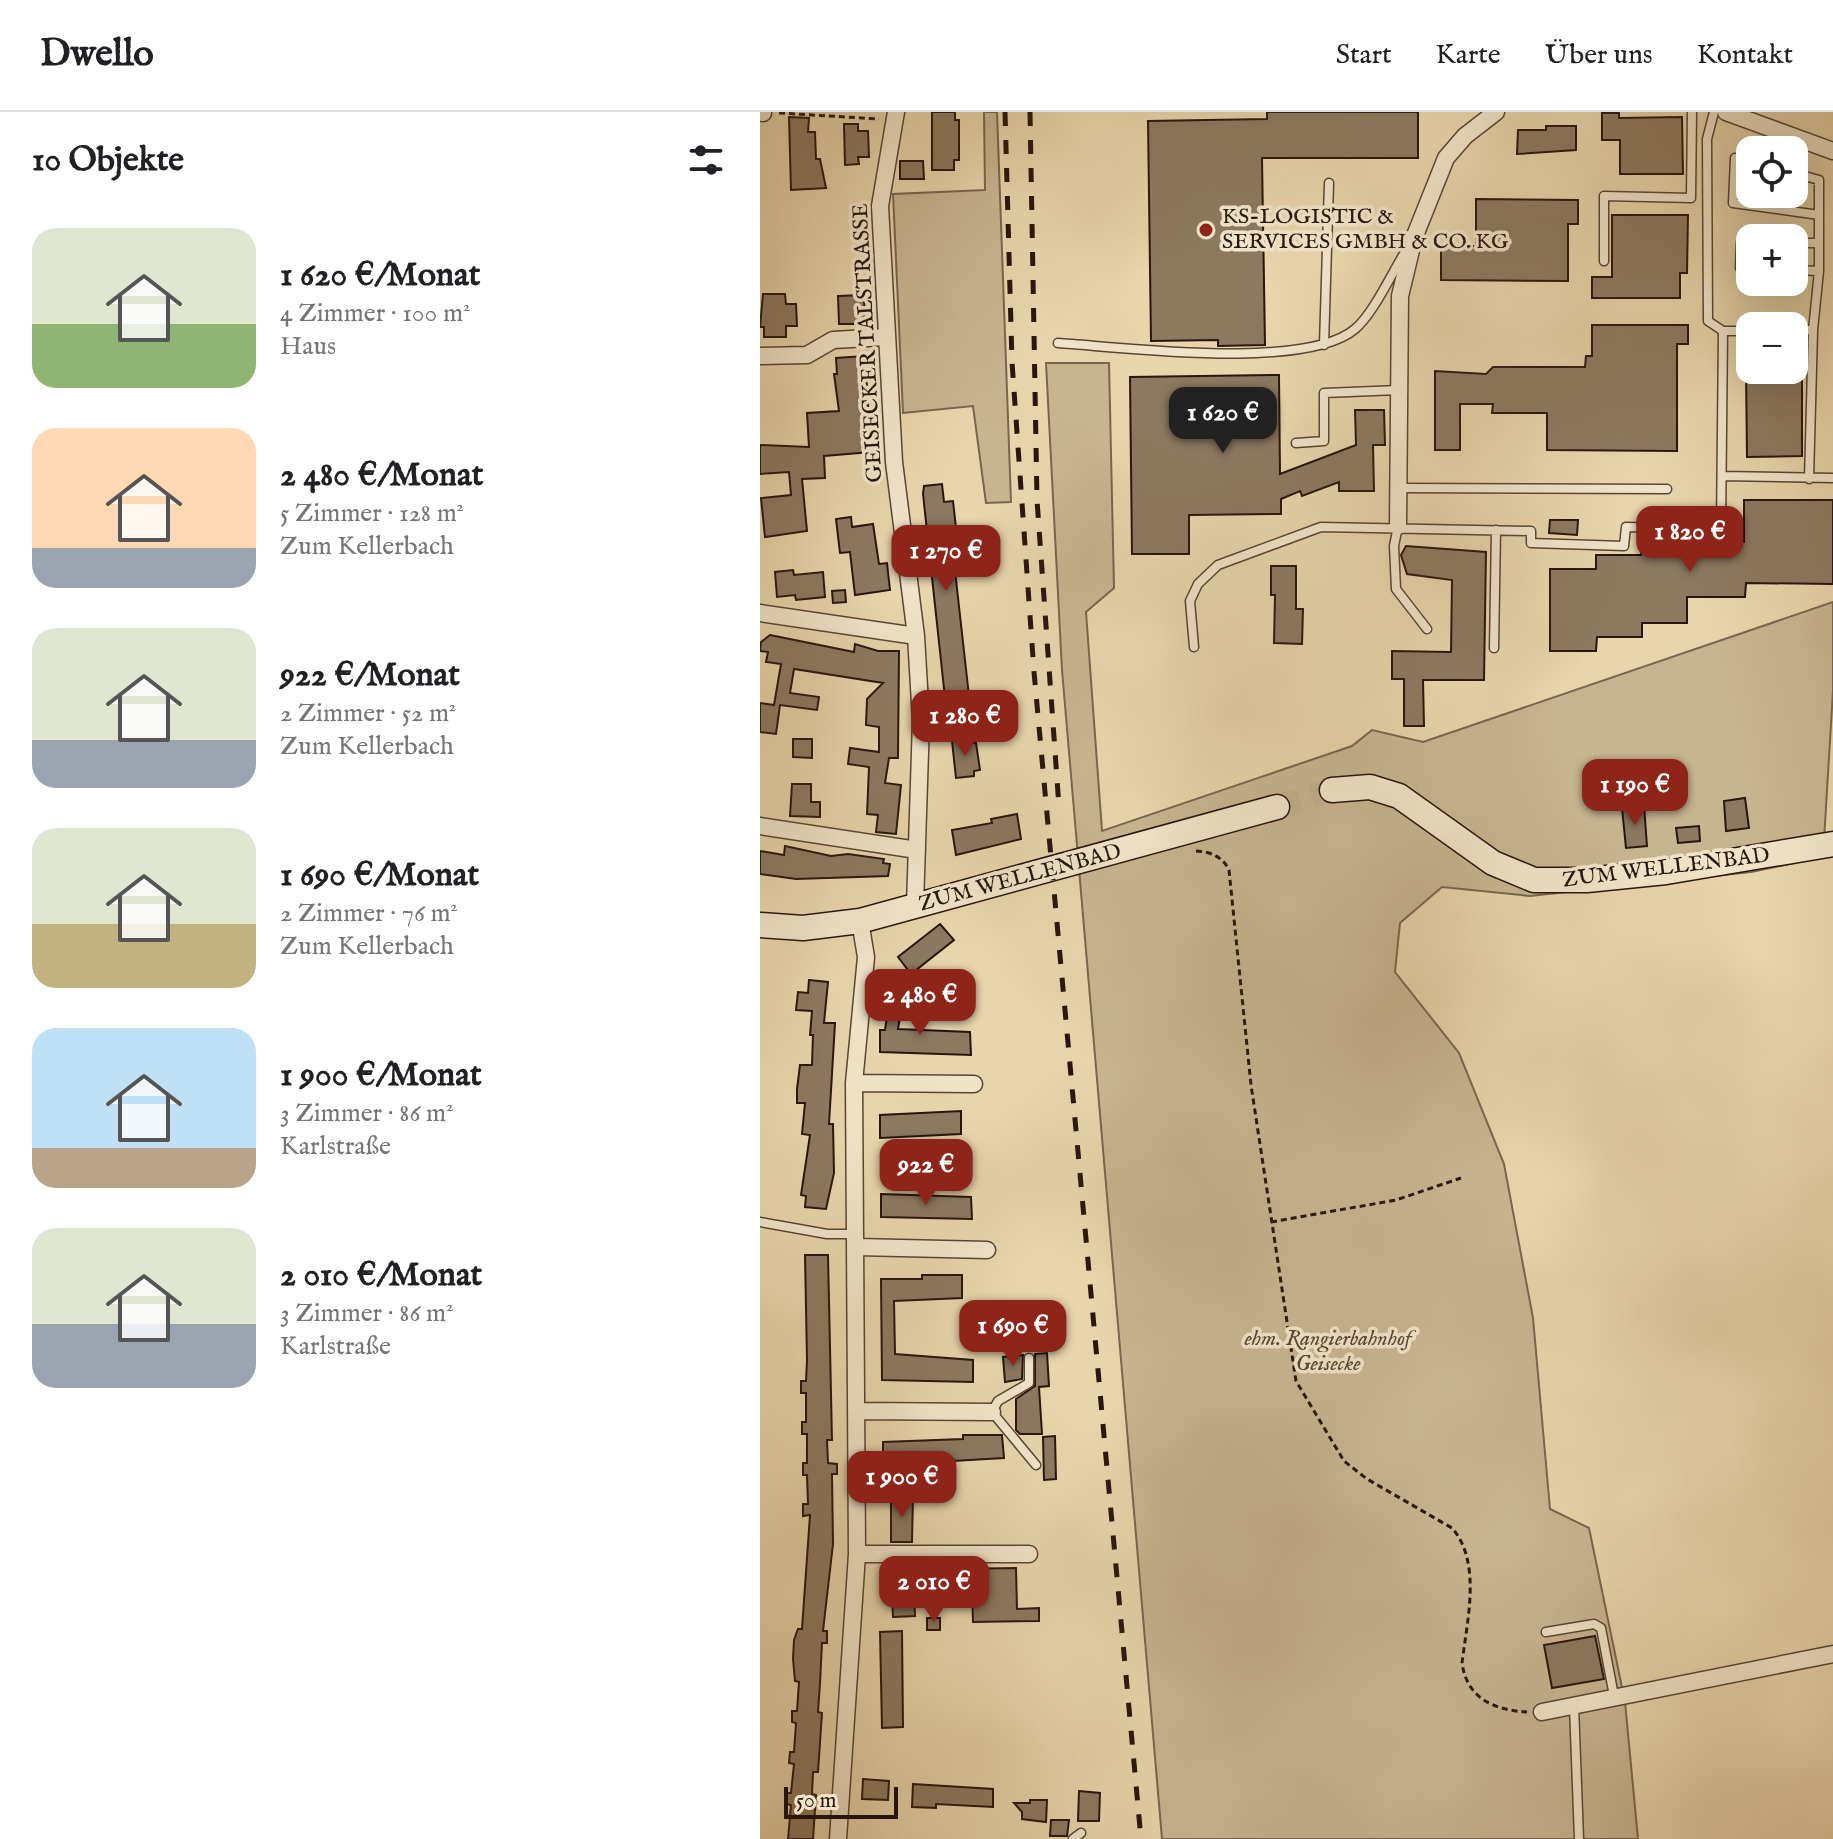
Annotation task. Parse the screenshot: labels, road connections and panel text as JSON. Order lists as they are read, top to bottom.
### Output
{
  "streets": {
    "main road": ["ZUM WELLENBAD"],
    "street": ["GEISECKER TALSTRASSE"]
  },
  "crossings": [
    ["GEISECKER TALSTRASSE", "ZUM WELLENBAD"]
  ],
  "parks": ["ehm. Rangierbahnhof Geisecke"],
  "places": ["KS-LOGISTIC & SERVICES GMBH & CO. KG"],
  "scale_bar": "50 m",
  "page": {
    "header": "Dwello",
    "nav": [
      "Start",
      "Karte",
      "Über uns",
      "Kontakt"
    ],
    "heading": "10 Objekte",
    "map_buttons": ["+", "−"],
    "list": [
      {
        "name": "1 620 €/Monat",
        "note": "4 Zimmer · 100 m² · Haus"
      },
      {
        "name": "2 480 €/Monat",
        "note": "5 Zimmer · 128 m² · Zum Kellerbach"
      },
      {
        "name": "922 €/Monat",
        "note": "2 Zimmer · 52 m² · Zum Kellerbach"
      },
      {
        "name": "1 690 €/Monat",
        "note": "2 Zimmer · 76 m² · Zum Kellerbach"
      },
      {
        "name": "1 900 €/Monat",
        "note": "3 Zimmer · 86 m² · Karlstraße"
      },
      {
        "name": "2 010 €/Monat",
        "note": "3 Zimmer · 86 m² · Karlstraße"
      }
    ],
    "price": [
      "1 620 €",
      "1 820 €",
      "1 270 €",
      "1 280 €",
      "1 190 €",
      "2 480 €",
      "922 €",
      "1 690 €",
      "1 900 €",
      "2 010 €"
    ],
    "scale": "50 m"
  }
}
